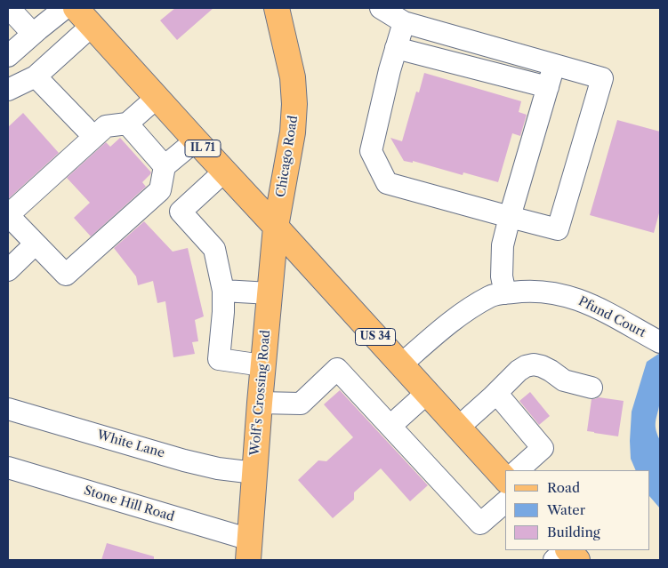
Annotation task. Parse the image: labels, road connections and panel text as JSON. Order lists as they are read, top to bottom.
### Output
{
  "streets": {
    "main road": [
      "IL 71",
      "Chicago Road",
      "US 34",
      "Wolf's Crossing Road"
    ],
    "street": ["Pfund Court", "White Lane", "Stone Hill Road"]
  },
  "crossings": [
    ["IL 71", "Chicago Road"],
    ["IL 71", "US 34"],
    ["IL 71", "Wolf's Crossing Road"],
    ["Chicago Road", "US 34"],
    ["Chicago Road", "Wolf's Crossing Road"],
    ["Pfund Court", "US 34"],
    ["US 34", "Wolf's Crossing Road"],
    ["Wolf's Crossing Road", "White Lane"],
    ["Wolf's Crossing Road", "Stone Hill Road"]
  ],
  "legend": ["Road", "Water", "Building"]
}
